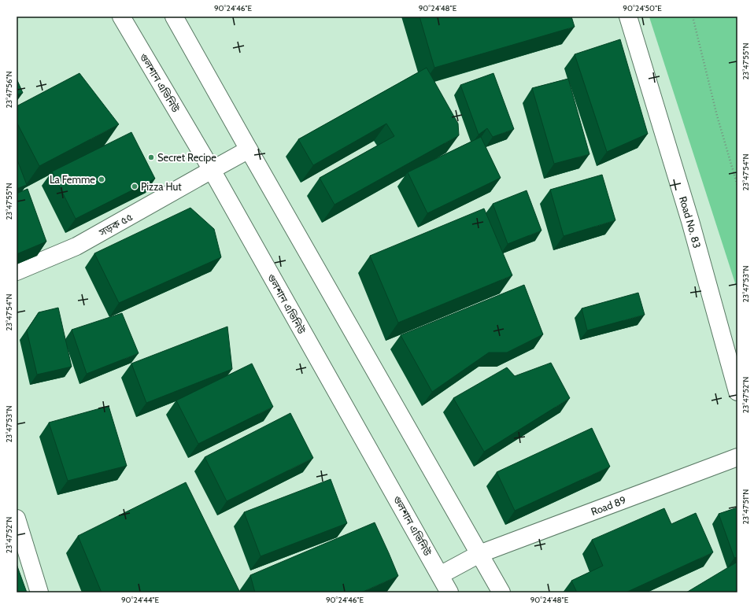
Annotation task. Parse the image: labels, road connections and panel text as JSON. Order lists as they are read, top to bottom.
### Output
{
  "streets": {
    "street": [
      "গুলশান এভিনিউ",
      "Road No. 83",
      "সড়ক ৫৫",
      "Road 89"
    ]
  },
  "crossings": [
    ["গুলশান এভিনিউ", "সড়ক ৫৫"],
    ["গুলশান এভিনিউ", "Road 89"]
  ],
  "places": ["Secret Recipe", "La Femme", "Pizza Hut"],
  "coordinates": [
    "90°24'46\"E",
    "90°24'48\"E",
    "90°24'50\"E",
    "23°47'55\"N",
    "23°47'56\"N",
    "23°47'54\"N",
    "23°47'53\"N",
    "23°47'52\"N",
    "23°47'51\"N",
    "90°24'44\"E"
  ]
}
